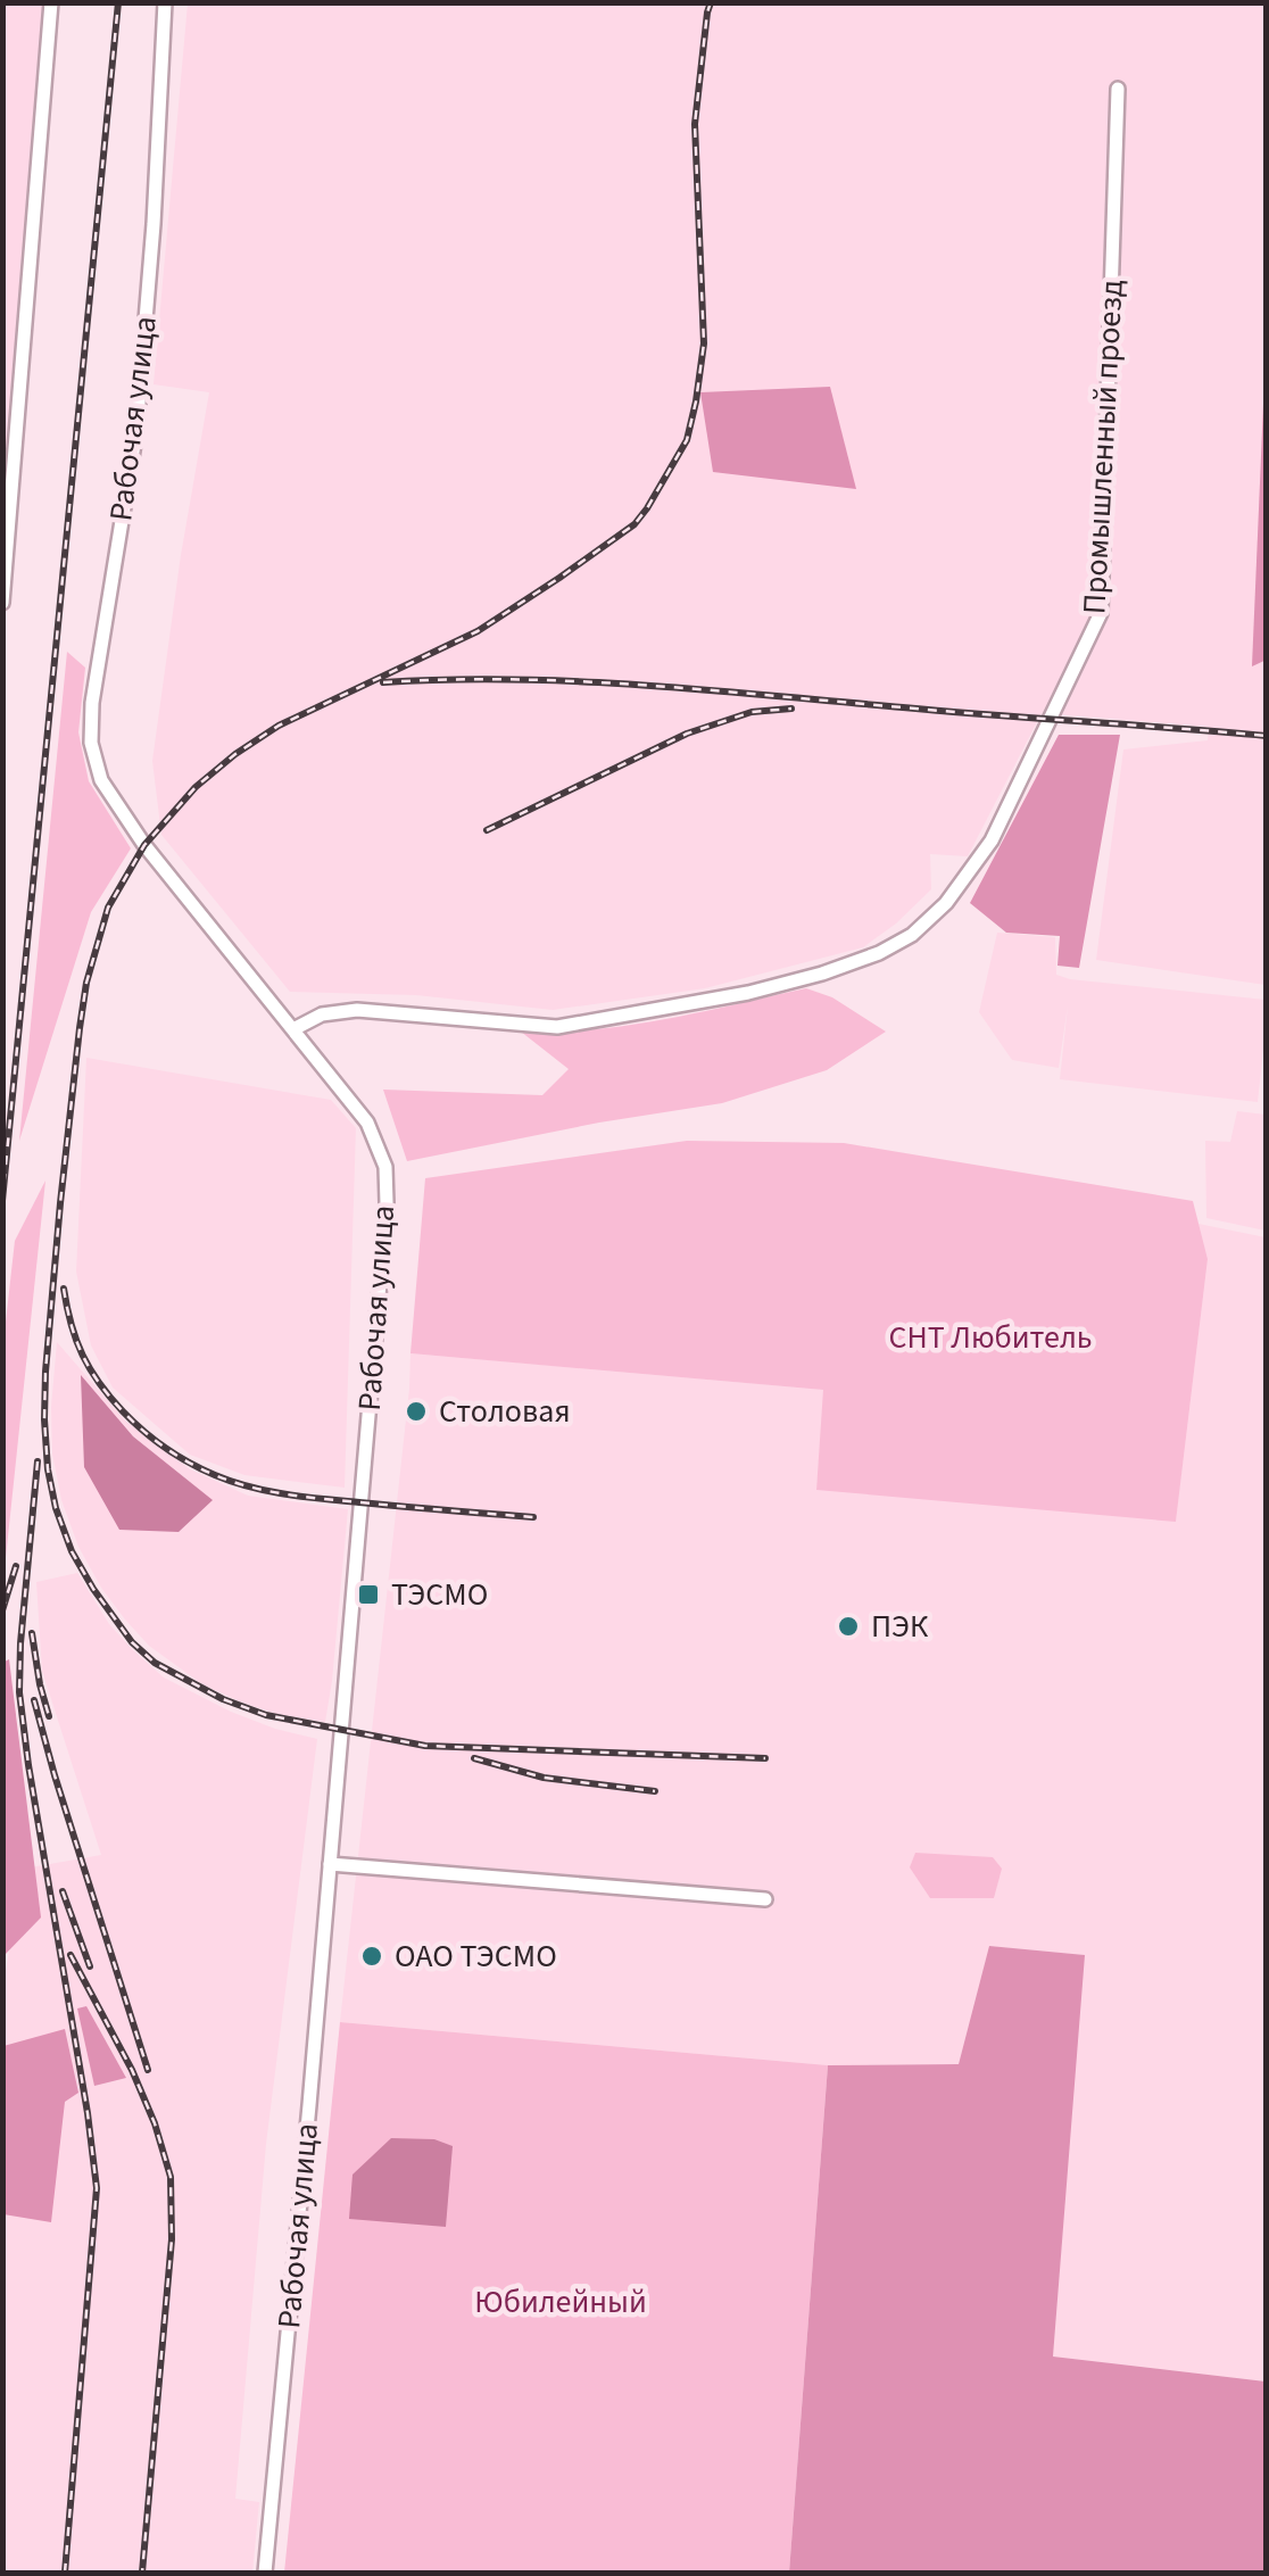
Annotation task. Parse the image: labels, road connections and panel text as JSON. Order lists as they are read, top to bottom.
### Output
{
  "streets": {
    "street": ["Рабочая улица", "Промышленный проезд"]
  },
  "crossings": [
    ["Рабочая улица", "Промышленный проезд"]
  ],
  "parks": ["СНТ Любитель", "Юбилейный"],
  "places": {
    "other": ["Столовая", "ПЭК", "ОАО ТЭСМО"],
    "transit": ["ТЭСМО"]
  }
}
